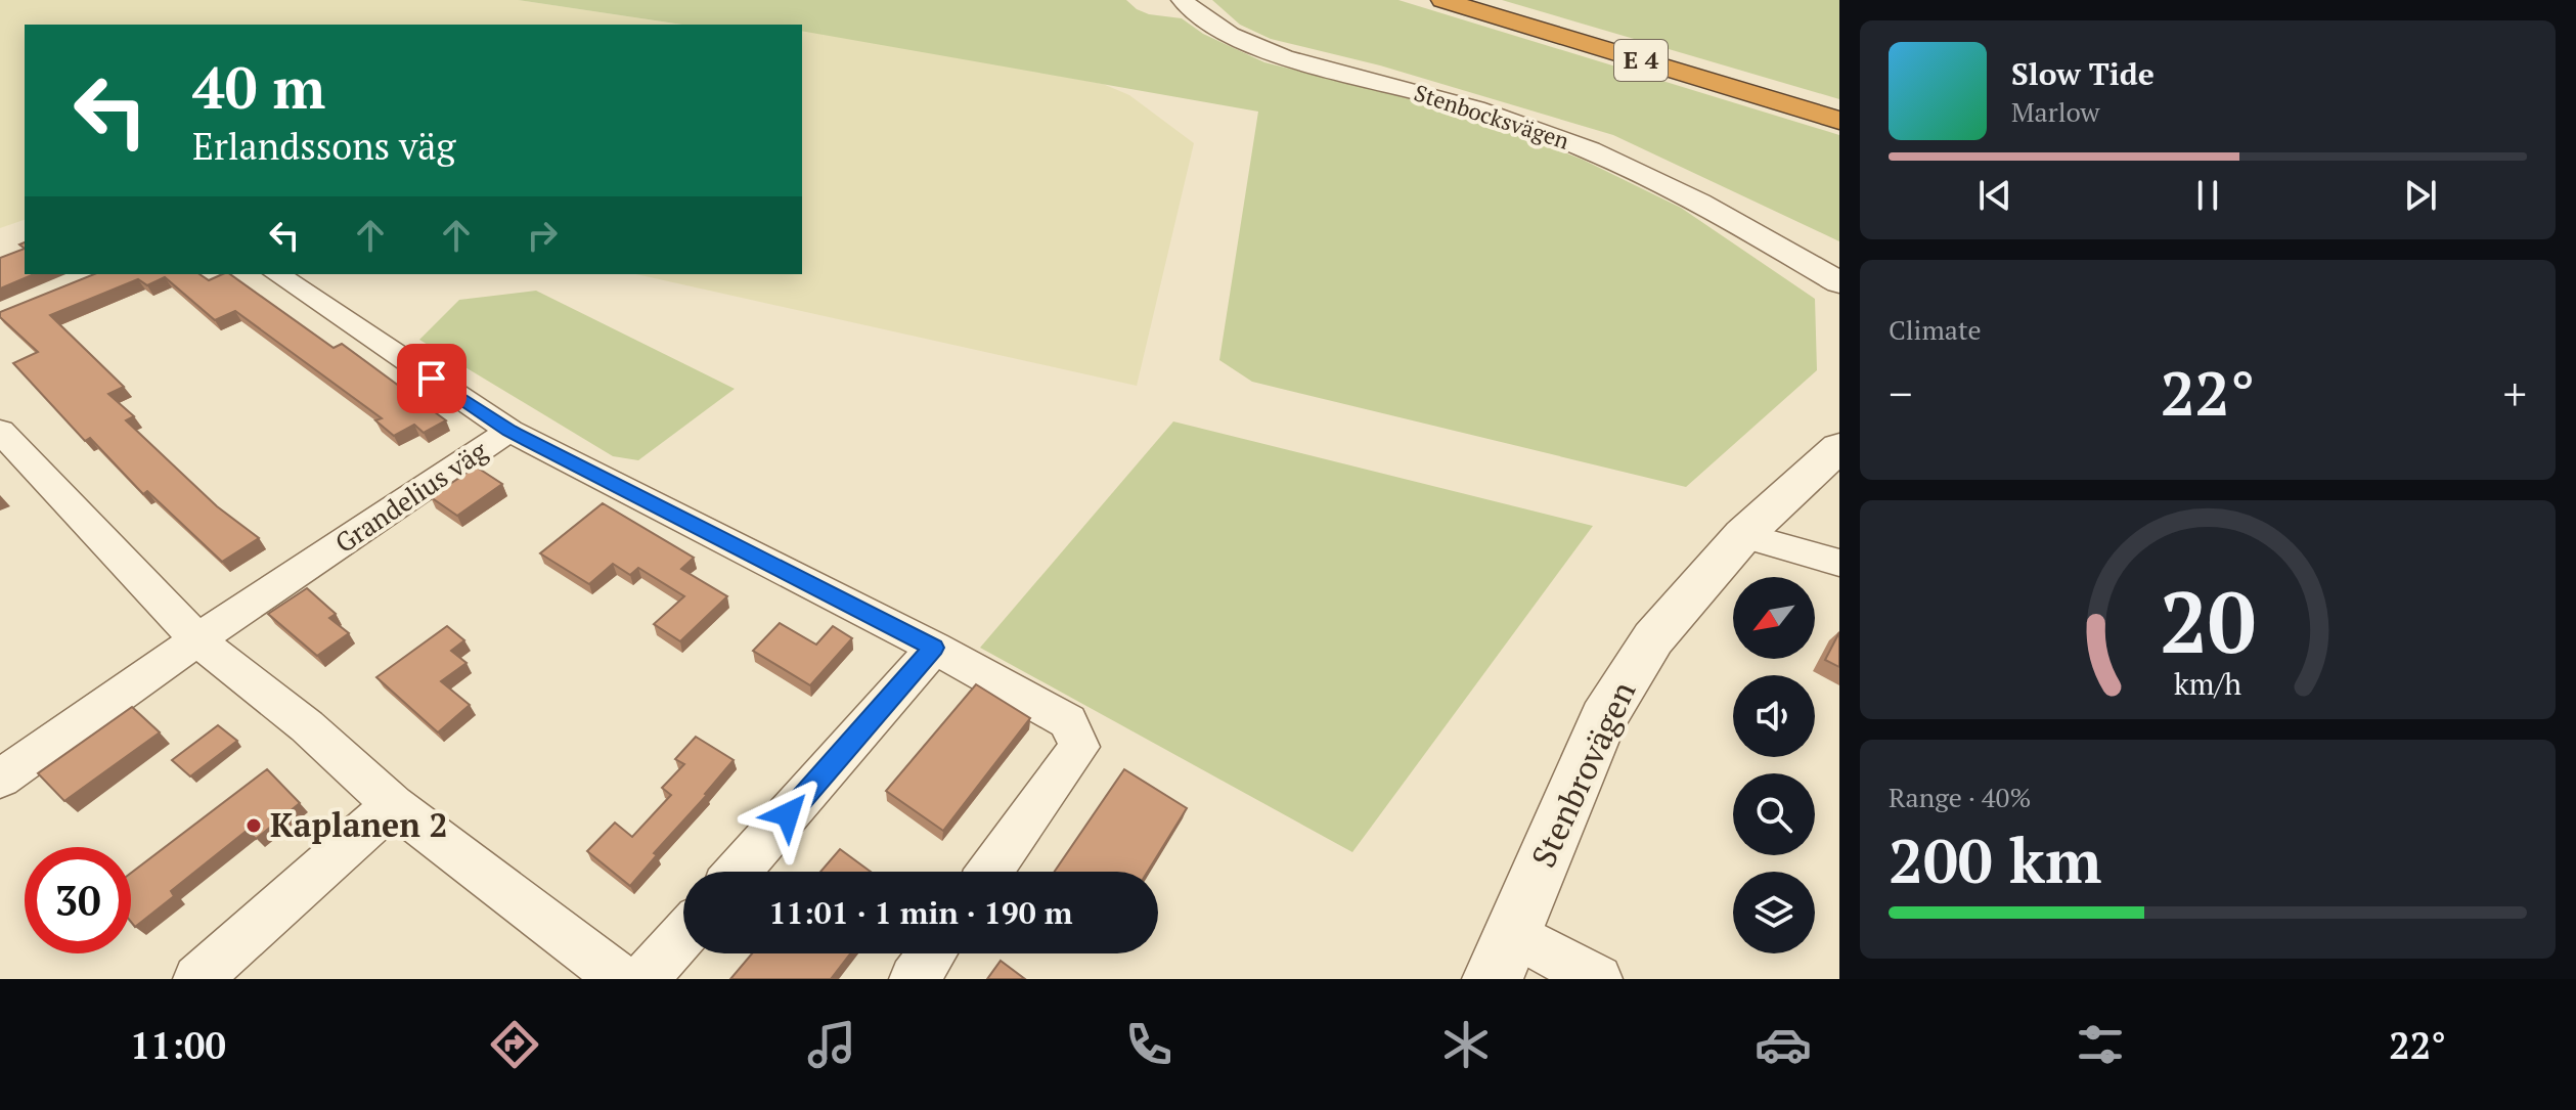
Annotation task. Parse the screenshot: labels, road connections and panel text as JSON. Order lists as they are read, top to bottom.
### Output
{
  "streets": {
    "highway": ["E 4"],
    "street": ["Stenbocksvägen", "Grandelius väg", "Stenbrovägen"]
  },
  "places": ["Kaplanen 2"],
  "north": "bottom left",
  "page": {
    "turn": ["40 m", "Erlandssons väg"],
    "song": ["Slow Tide", "Marlow"],
    "tile": [
      "Climate",
      ["Range · 40%", "200 km"]
    ],
    "heat": ["−", "22°", "+"],
    "limit": "30",
    "trip": "11:01 · 1 min · 190 m",
    "tabs": ["11:00", "22°"],
    "gauge": ["20", "km/h"]
  }
}
